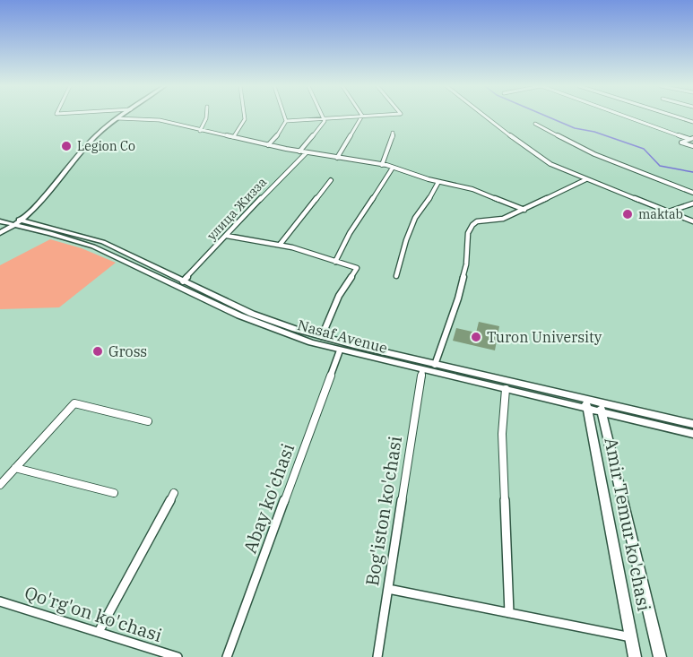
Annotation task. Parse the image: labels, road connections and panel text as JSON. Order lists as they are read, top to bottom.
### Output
{
  "streets": {
    "main road": ["Nasaf Avenue", "Amir Temur ko'chasi"],
    "street": [
      "улица Жизза",
      "Abay ko'chasi",
      "Bog'iston ko'chasi",
      "Qo'rg'on ko'chasi"
    ]
  },
  "crossings": [
    ["улица Жизза", "Nasaf Avenue"],
    ["Nasaf Avenue", "Abay ko'chasi"],
    ["Nasaf Avenue", "Bog'iston ko'chasi"],
    ["Nasaf Avenue", "Amir Temur ko'chasi"]
  ],
  "places": [
    "Legion Co",
    "maktab",
    "Turon University",
    "Gross"
  ]
}
